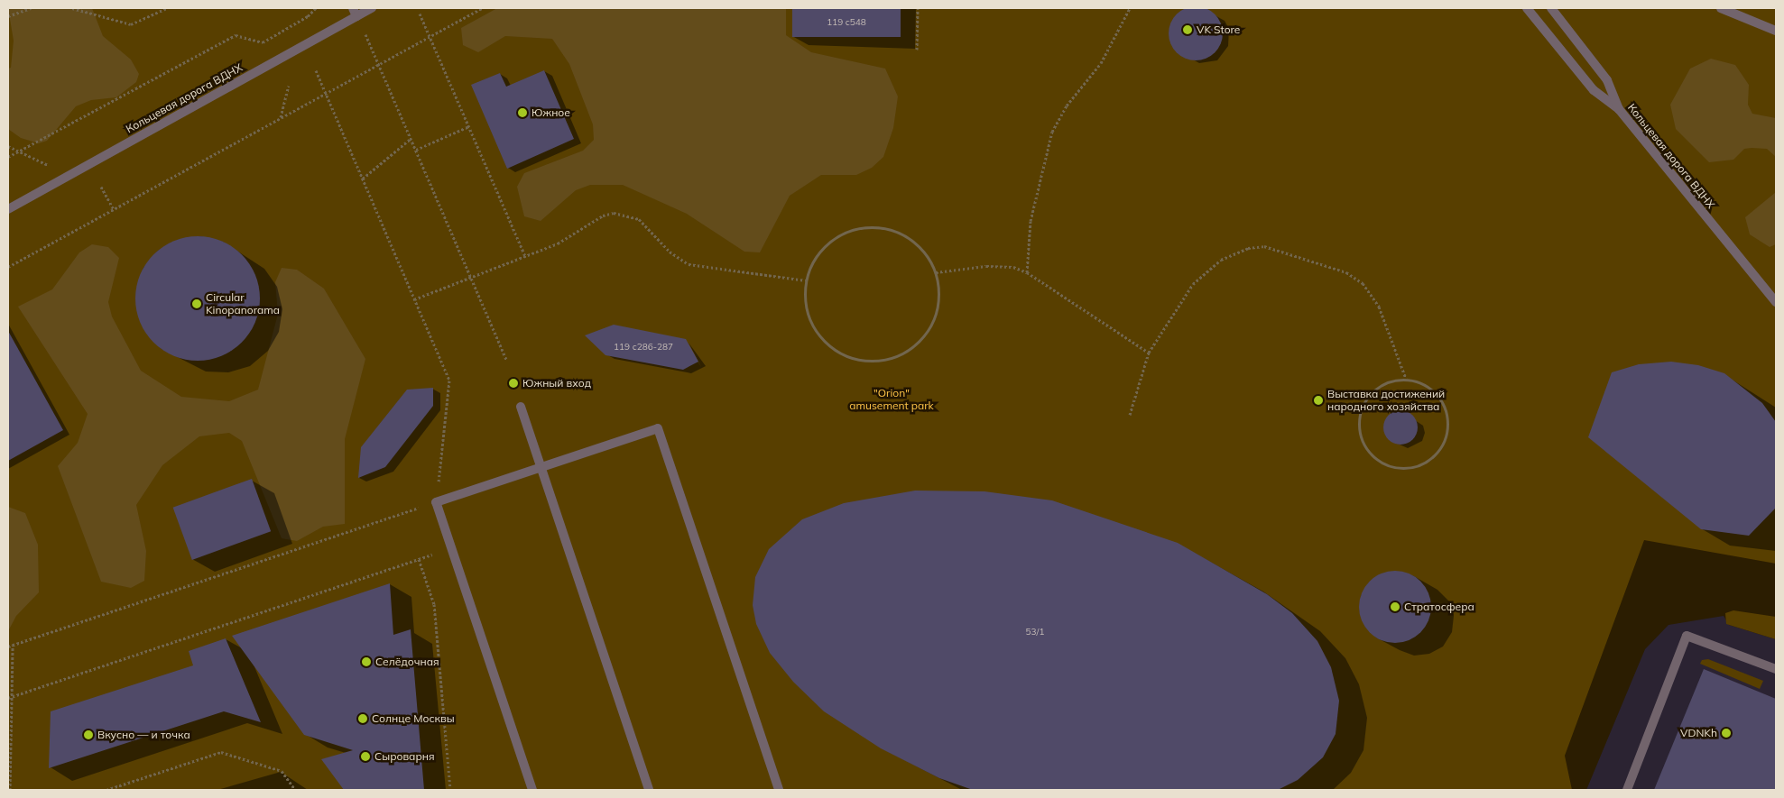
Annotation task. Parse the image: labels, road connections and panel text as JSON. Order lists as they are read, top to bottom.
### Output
{
  "streets": {
    "street": ["Кольцевая дорога ВДНХ"]
  },
  "parks": ["\"Orion\" amusement park"],
  "places": [
    "VK Store",
    "Южное",
    "Circular Kinopanorama",
    "Южный вход",
    "Выставка достижений народного хозяйства",
    "Стратосфера",
    "Селёдочная",
    "Солнце Москвы",
    "VDNKh",
    "Вкусно — и точка",
    "Сыроварня"
  ],
  "house_numbers": ["119 с548", "119 с286-287", "53/1"]
}
